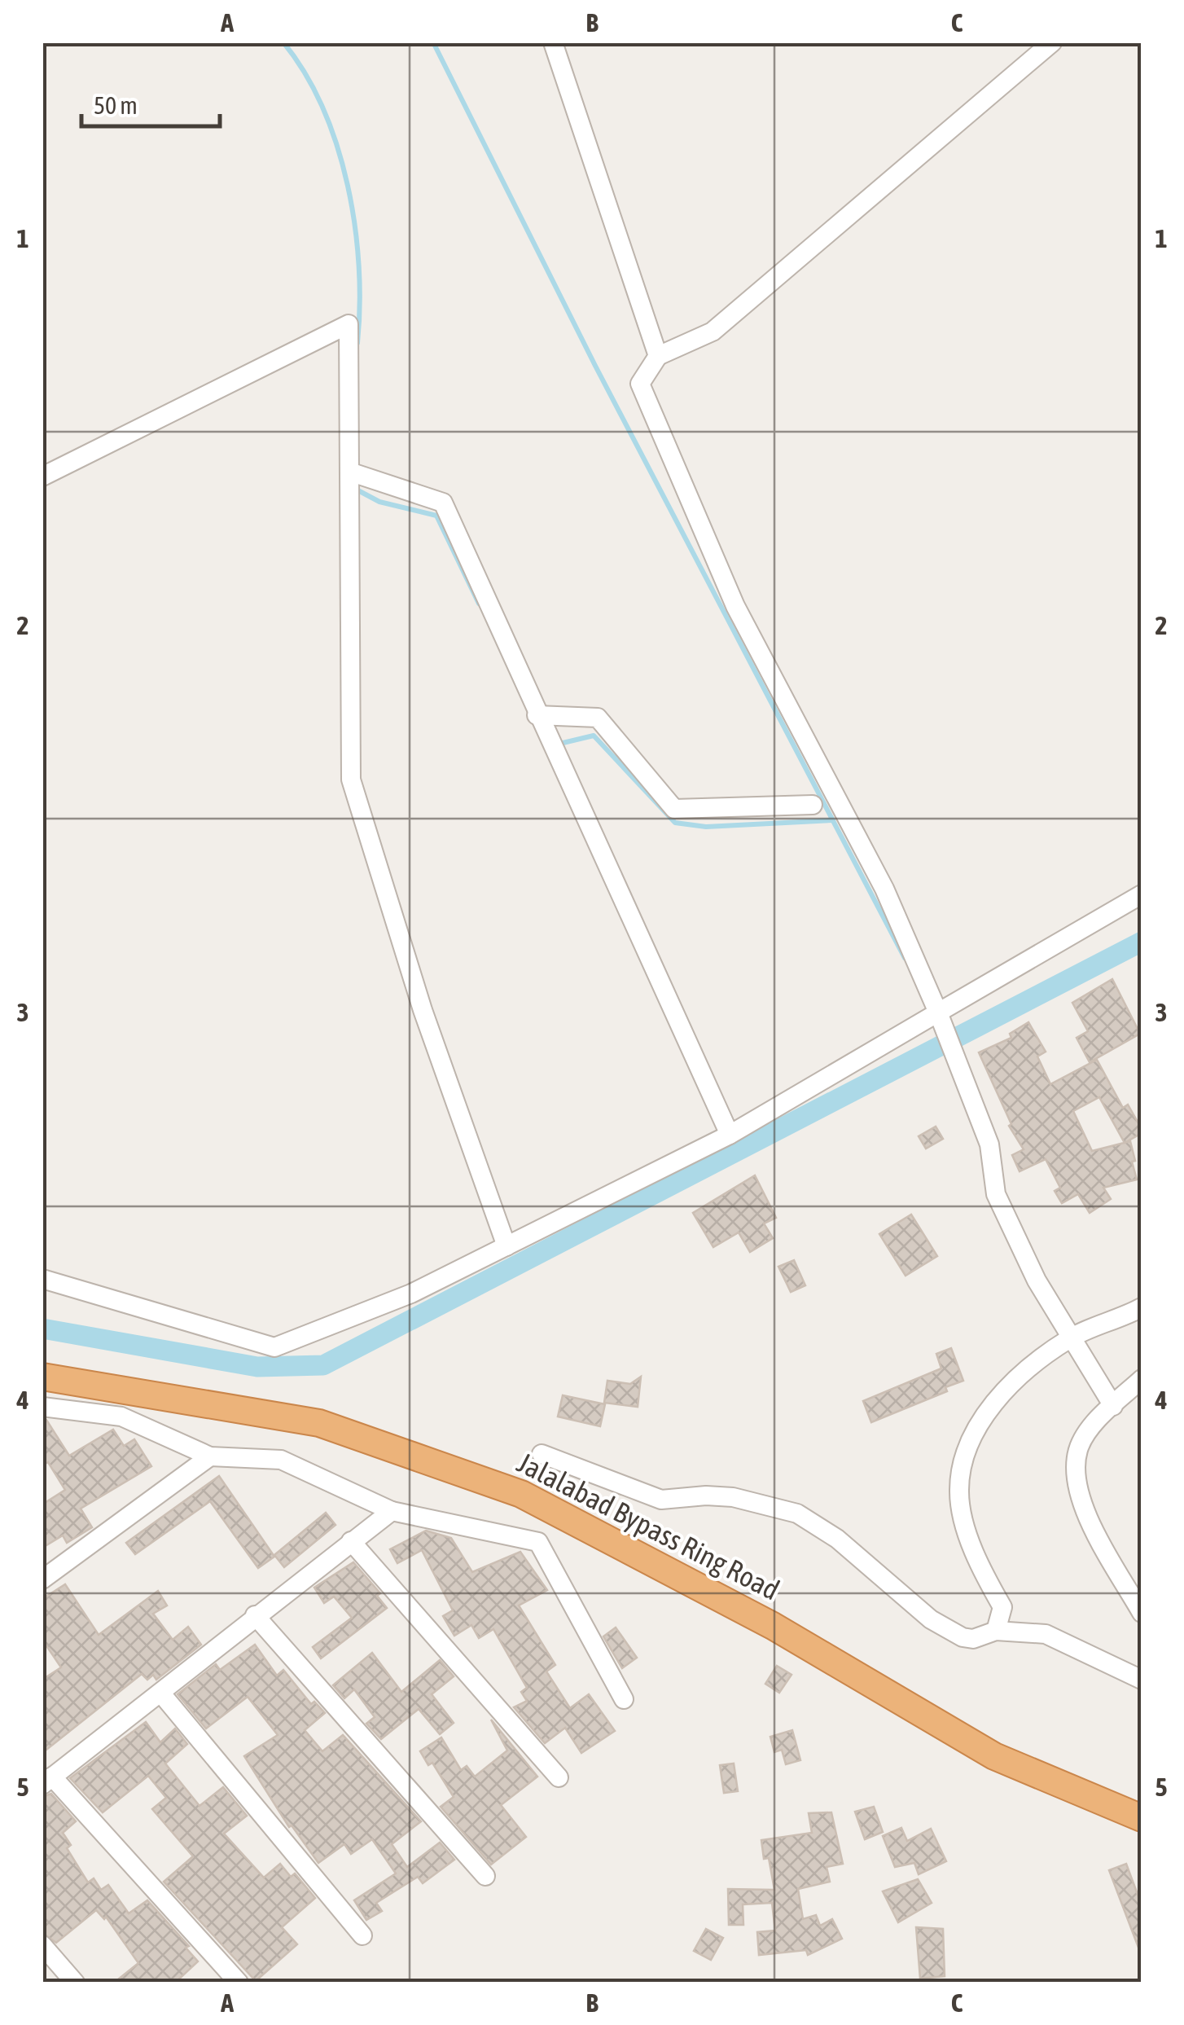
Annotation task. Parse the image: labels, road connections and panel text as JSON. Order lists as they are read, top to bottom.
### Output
{
  "streets": {
    "highway": ["Jalalabad Bypass Ring Road"]
  },
  "scale_bar": "50 m",
  "grid": {
    "columns": ["A", "B", "C"],
    "rows": [
      "1",
      "2",
      "3",
      "4",
      "5"
    ]
  }
}
